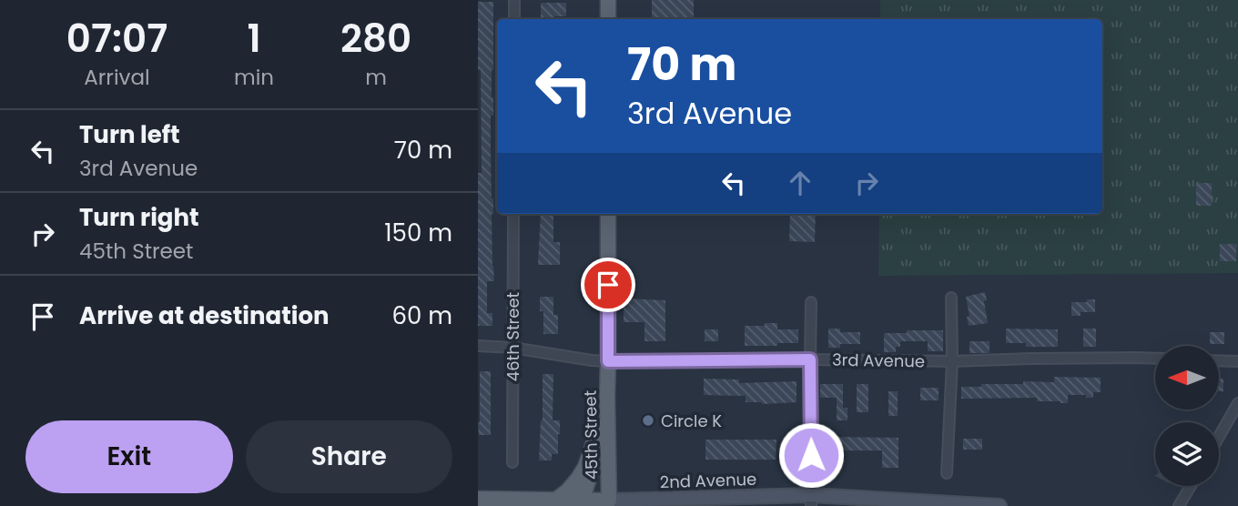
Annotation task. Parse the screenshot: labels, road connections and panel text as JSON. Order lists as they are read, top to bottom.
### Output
{
  "streets": {
    "main road": ["45th Street", "2nd Avenue"],
    "street": ["46th Street", "3rd Avenue"]
  },
  "crossings": [
    ["46th Street", "3rd Avenue"],
    ["3rd Avenue", "45th Street"],
    ["45th Street", "2nd Avenue"]
  ],
  "places": ["Circle K"],
  "north": "left",
  "page": {
    "eta": [
      "07:07",
      "Arrival",
      "1",
      "min",
      "280",
      "m"
    ],
    "turn": ["70 m", "3rd Avenue"],
    "list": [
      {
        "name": "Turn left",
        "note": "3rd Avenue",
        "value": "70 m"
      },
      {
        "name": "Turn right",
        "note": "45th Street",
        "value": "150 m"
      },
      {
        "name": "Arrive at destination",
        "value": "60 m"
      }
    ],
    "buttons": ["Exit", "Share"]
  }
}
